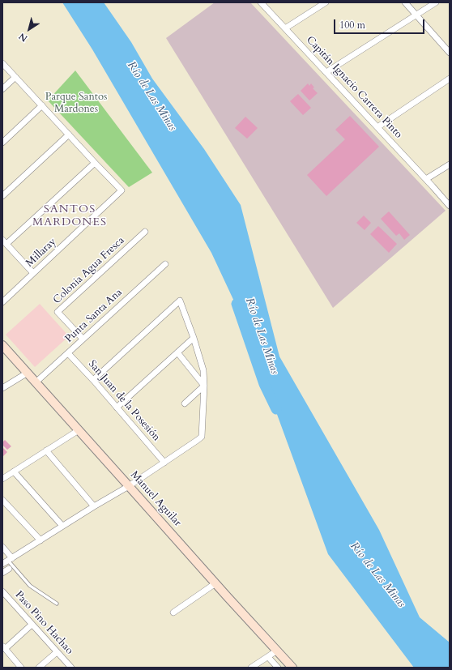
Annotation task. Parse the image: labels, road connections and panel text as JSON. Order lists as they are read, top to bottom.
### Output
{
  "streets": {
    "street": [
      "Capitán Ignacio Carrera Pinto",
      "Millaray",
      "Colonia Agua Fresca",
      "Punta Santa Ana",
      "San Juan de la Posesión",
      "Manuel Aguilar",
      "Paso Pino Hachao"
    ]
  },
  "crossings": [
    ["Colonia Agua Fresca", "Punta Santa Ana"],
    ["Punta Santa Ana", "San Juan de la Posesión"],
    ["Punta Santa Ana", "Manuel Aguilar"]
  ],
  "districts": ["SANTOS MARDONES"],
  "water": ["Río de Las Minas"],
  "parks": ["Parque Santos Mardones"],
  "scale_bar": "100 m",
  "north": "bottom left"
}
